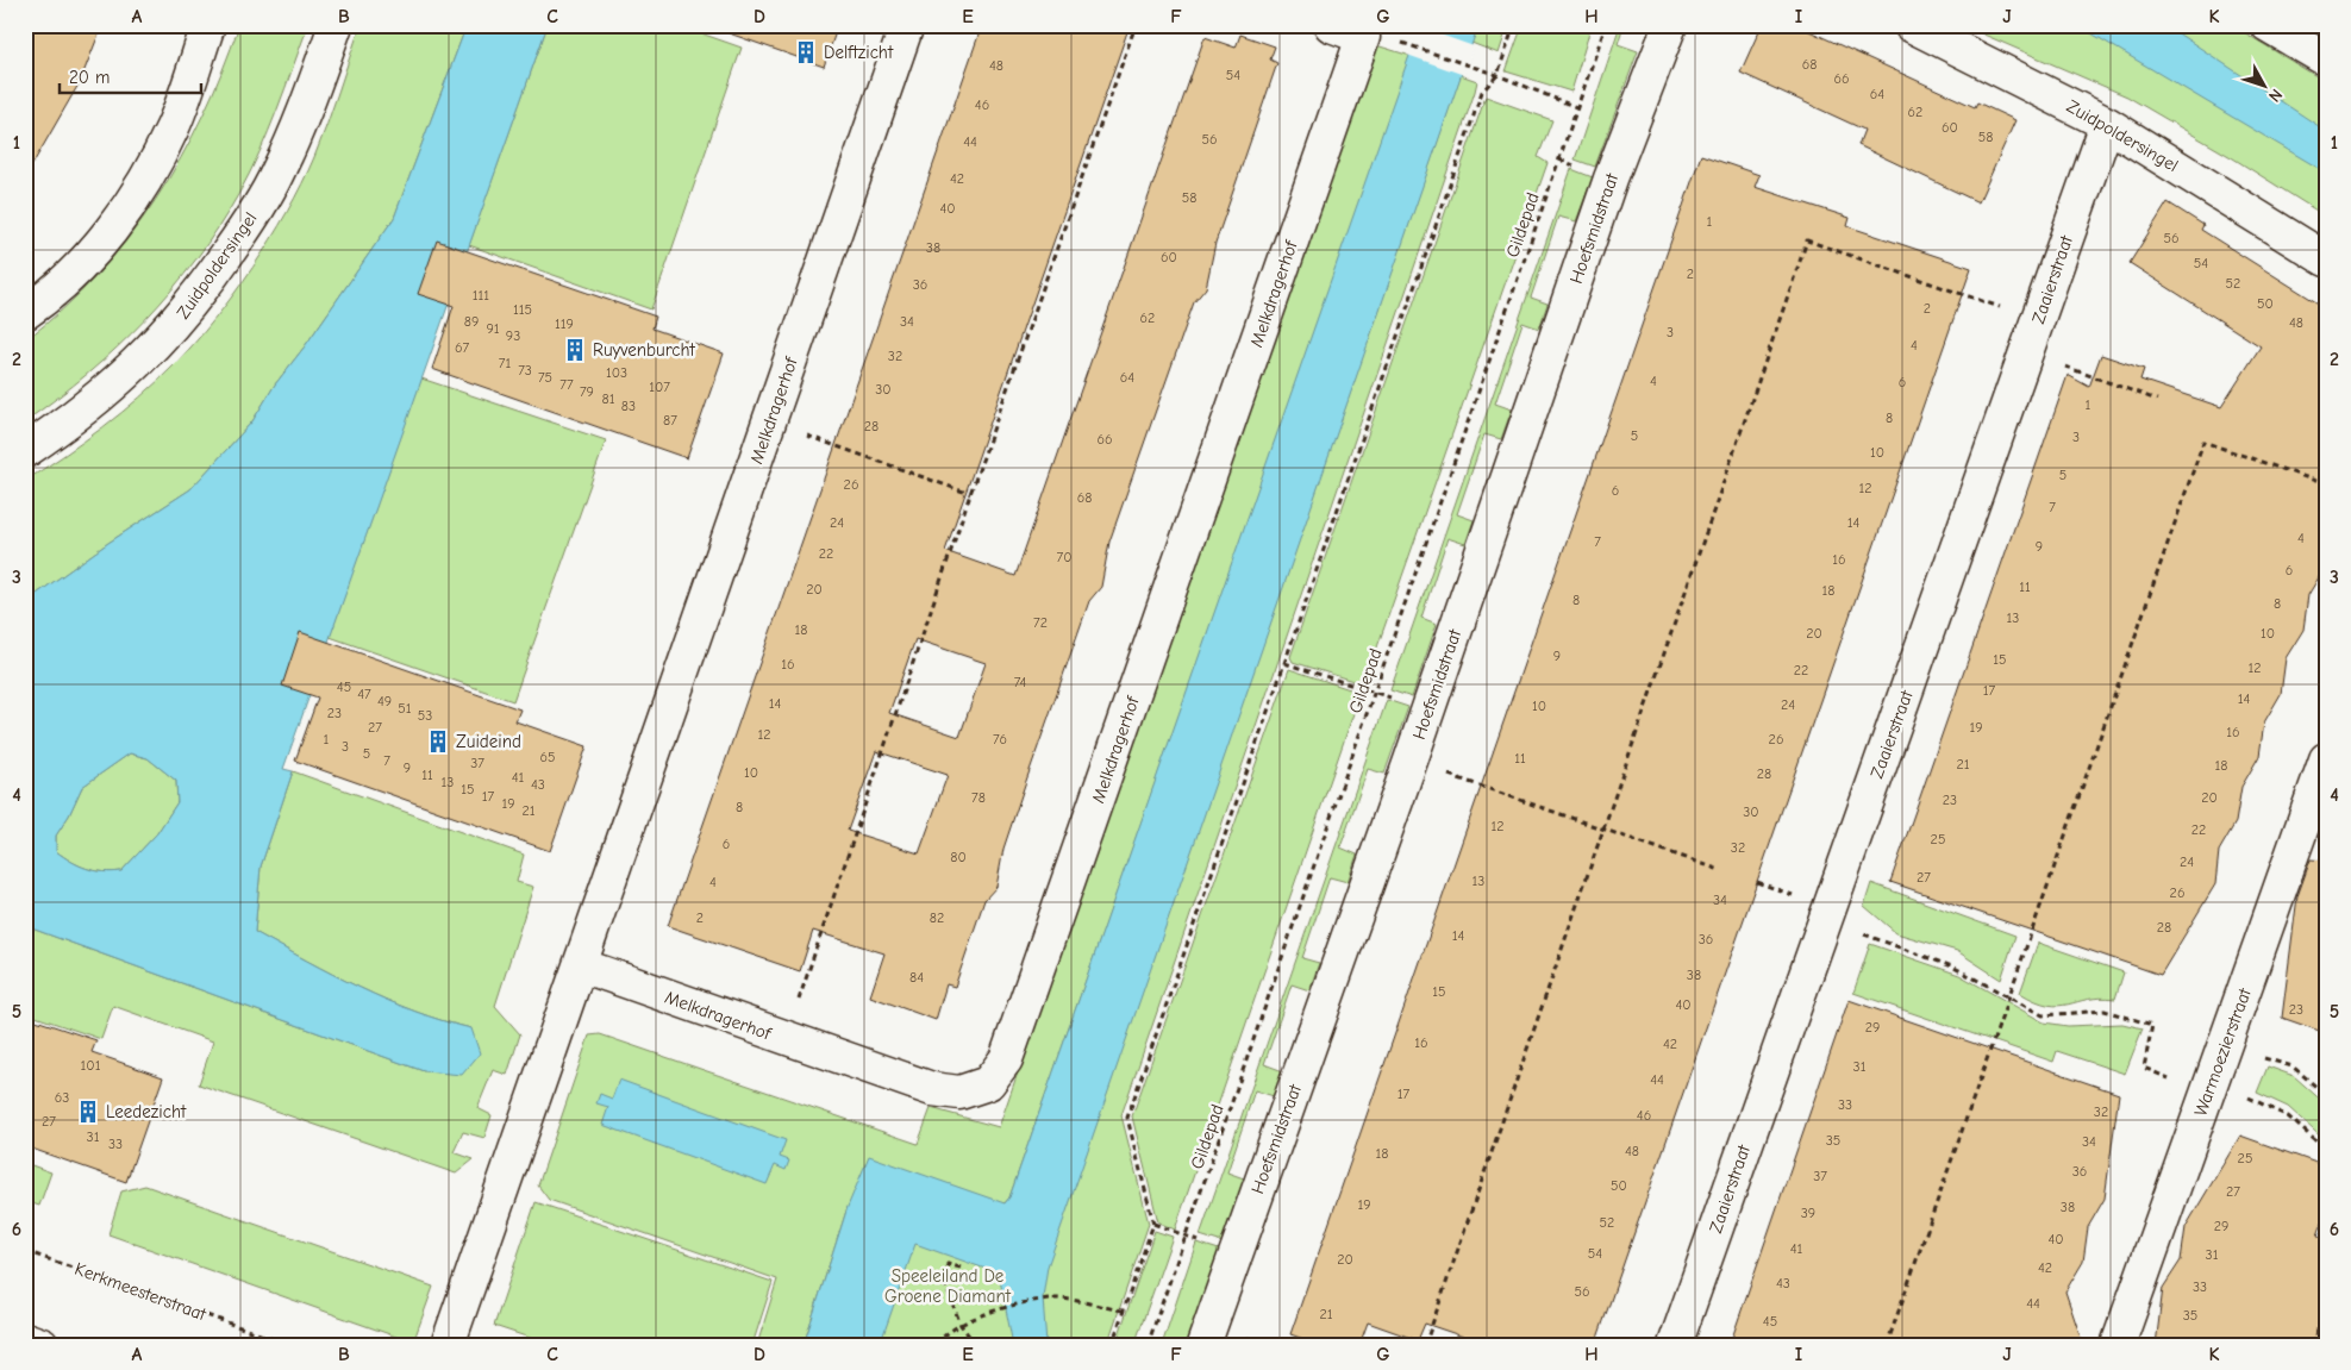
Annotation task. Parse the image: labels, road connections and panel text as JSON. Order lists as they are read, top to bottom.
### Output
{
  "streets": {
    "street": [
      "Zuidpoldersingel",
      "Hoefsmidstraat",
      "Zaaierstraat",
      "Melkdragerhof",
      "Warmoezierstraat"
    ],
    "path": ["Gildepad", "Kerkmeesterstraat"]
  },
  "crossings": [
    ["Zuidpoldersingel", "Zaaierstraat"]
  ],
  "parks": ["Speeleiland De Groene Diamant"],
  "places": {
    "building": [
      "Delftzicht",
      "Ruyvenburcht",
      "Zuideind",
      "Leedezicht"
    ]
  },
  "house_numbers": [
    "68",
    "48",
    "54",
    "66",
    "64",
    "46",
    "62",
    "60",
    "58",
    "56",
    "44",
    "42",
    "58",
    "40",
    "1",
    "56",
    "38",
    "60",
    "54",
    "2",
    "52",
    "36",
    "111",
    "50",
    "2",
    "115",
    "62",
    "89",
    "34",
    "48",
    "119",
    "91",
    "3",
    "93",
    "4",
    "67",
    "32",
    "71",
    "73",
    "103",
    "75",
    "64",
    "4",
    "6",
    "77",
    "107",
    "30",
    "79",
    "81",
    "1",
    "83",
    "8",
    "87",
    "28",
    "5",
    "3",
    "66",
    "10",
    "5",
    "26",
    "12",
    "6",
    "68",
    "7",
    "24",
    "14",
    "4",
    "7",
    "9",
    "22",
    "70",
    "16",
    "6",
    "11",
    "20",
    "18",
    "8",
    "8",
    "13",
    "72",
    "18",
    "20",
    "10",
    "9",
    "15",
    "16",
    "12",
    "22",
    "74",
    "45",
    "17",
    "47",
    "14",
    "49",
    "14",
    "24",
    "10",
    "51",
    "23",
    "53",
    "27",
    "19",
    "16",
    "12",
    "1",
    "76",
    "26",
    "3",
    "5",
    "65",
    "11",
    "7",
    "37",
    "21",
    "18",
    "9",
    "10",
    "28",
    "11",
    "41",
    "13",
    "43",
    "15",
    "17",
    "78",
    "20",
    "23",
    "19",
    "8",
    "21",
    "30",
    "12",
    "22",
    "25",
    "6",
    "32",
    "80",
    "24",
    "27",
    "13",
    "4",
    "26",
    "34",
    "2",
    "82",
    "28",
    "14",
    "36",
    "38",
    "84",
    "15",
    "40",
    "23",
    "29",
    "16",
    "42",
    "101",
    "31",
    "44",
    "17",
    "63",
    "33",
    "32",
    "46",
    "27",
    "31",
    "35",
    "34",
    "33",
    "48",
    "18",
    "25",
    "36",
    "37",
    "50",
    "27",
    "19",
    "38",
    "39",
    "52",
    "29",
    "40",
    "41",
    "54",
    "31",
    "20",
    "42",
    "43",
    "33",
    "56",
    "44",
    "21",
    "35",
    "45"
  ],
  "scale_bar": "20 m",
  "north": "bottom right",
  "grid": {
    "columns": [
      "A",
      "B",
      "C",
      "D",
      "E",
      "F",
      "G",
      "H",
      "I",
      "J",
      "K"
    ],
    "rows": [
      "1",
      "2",
      "3",
      "4",
      "5",
      "6"
    ]
  }
}
